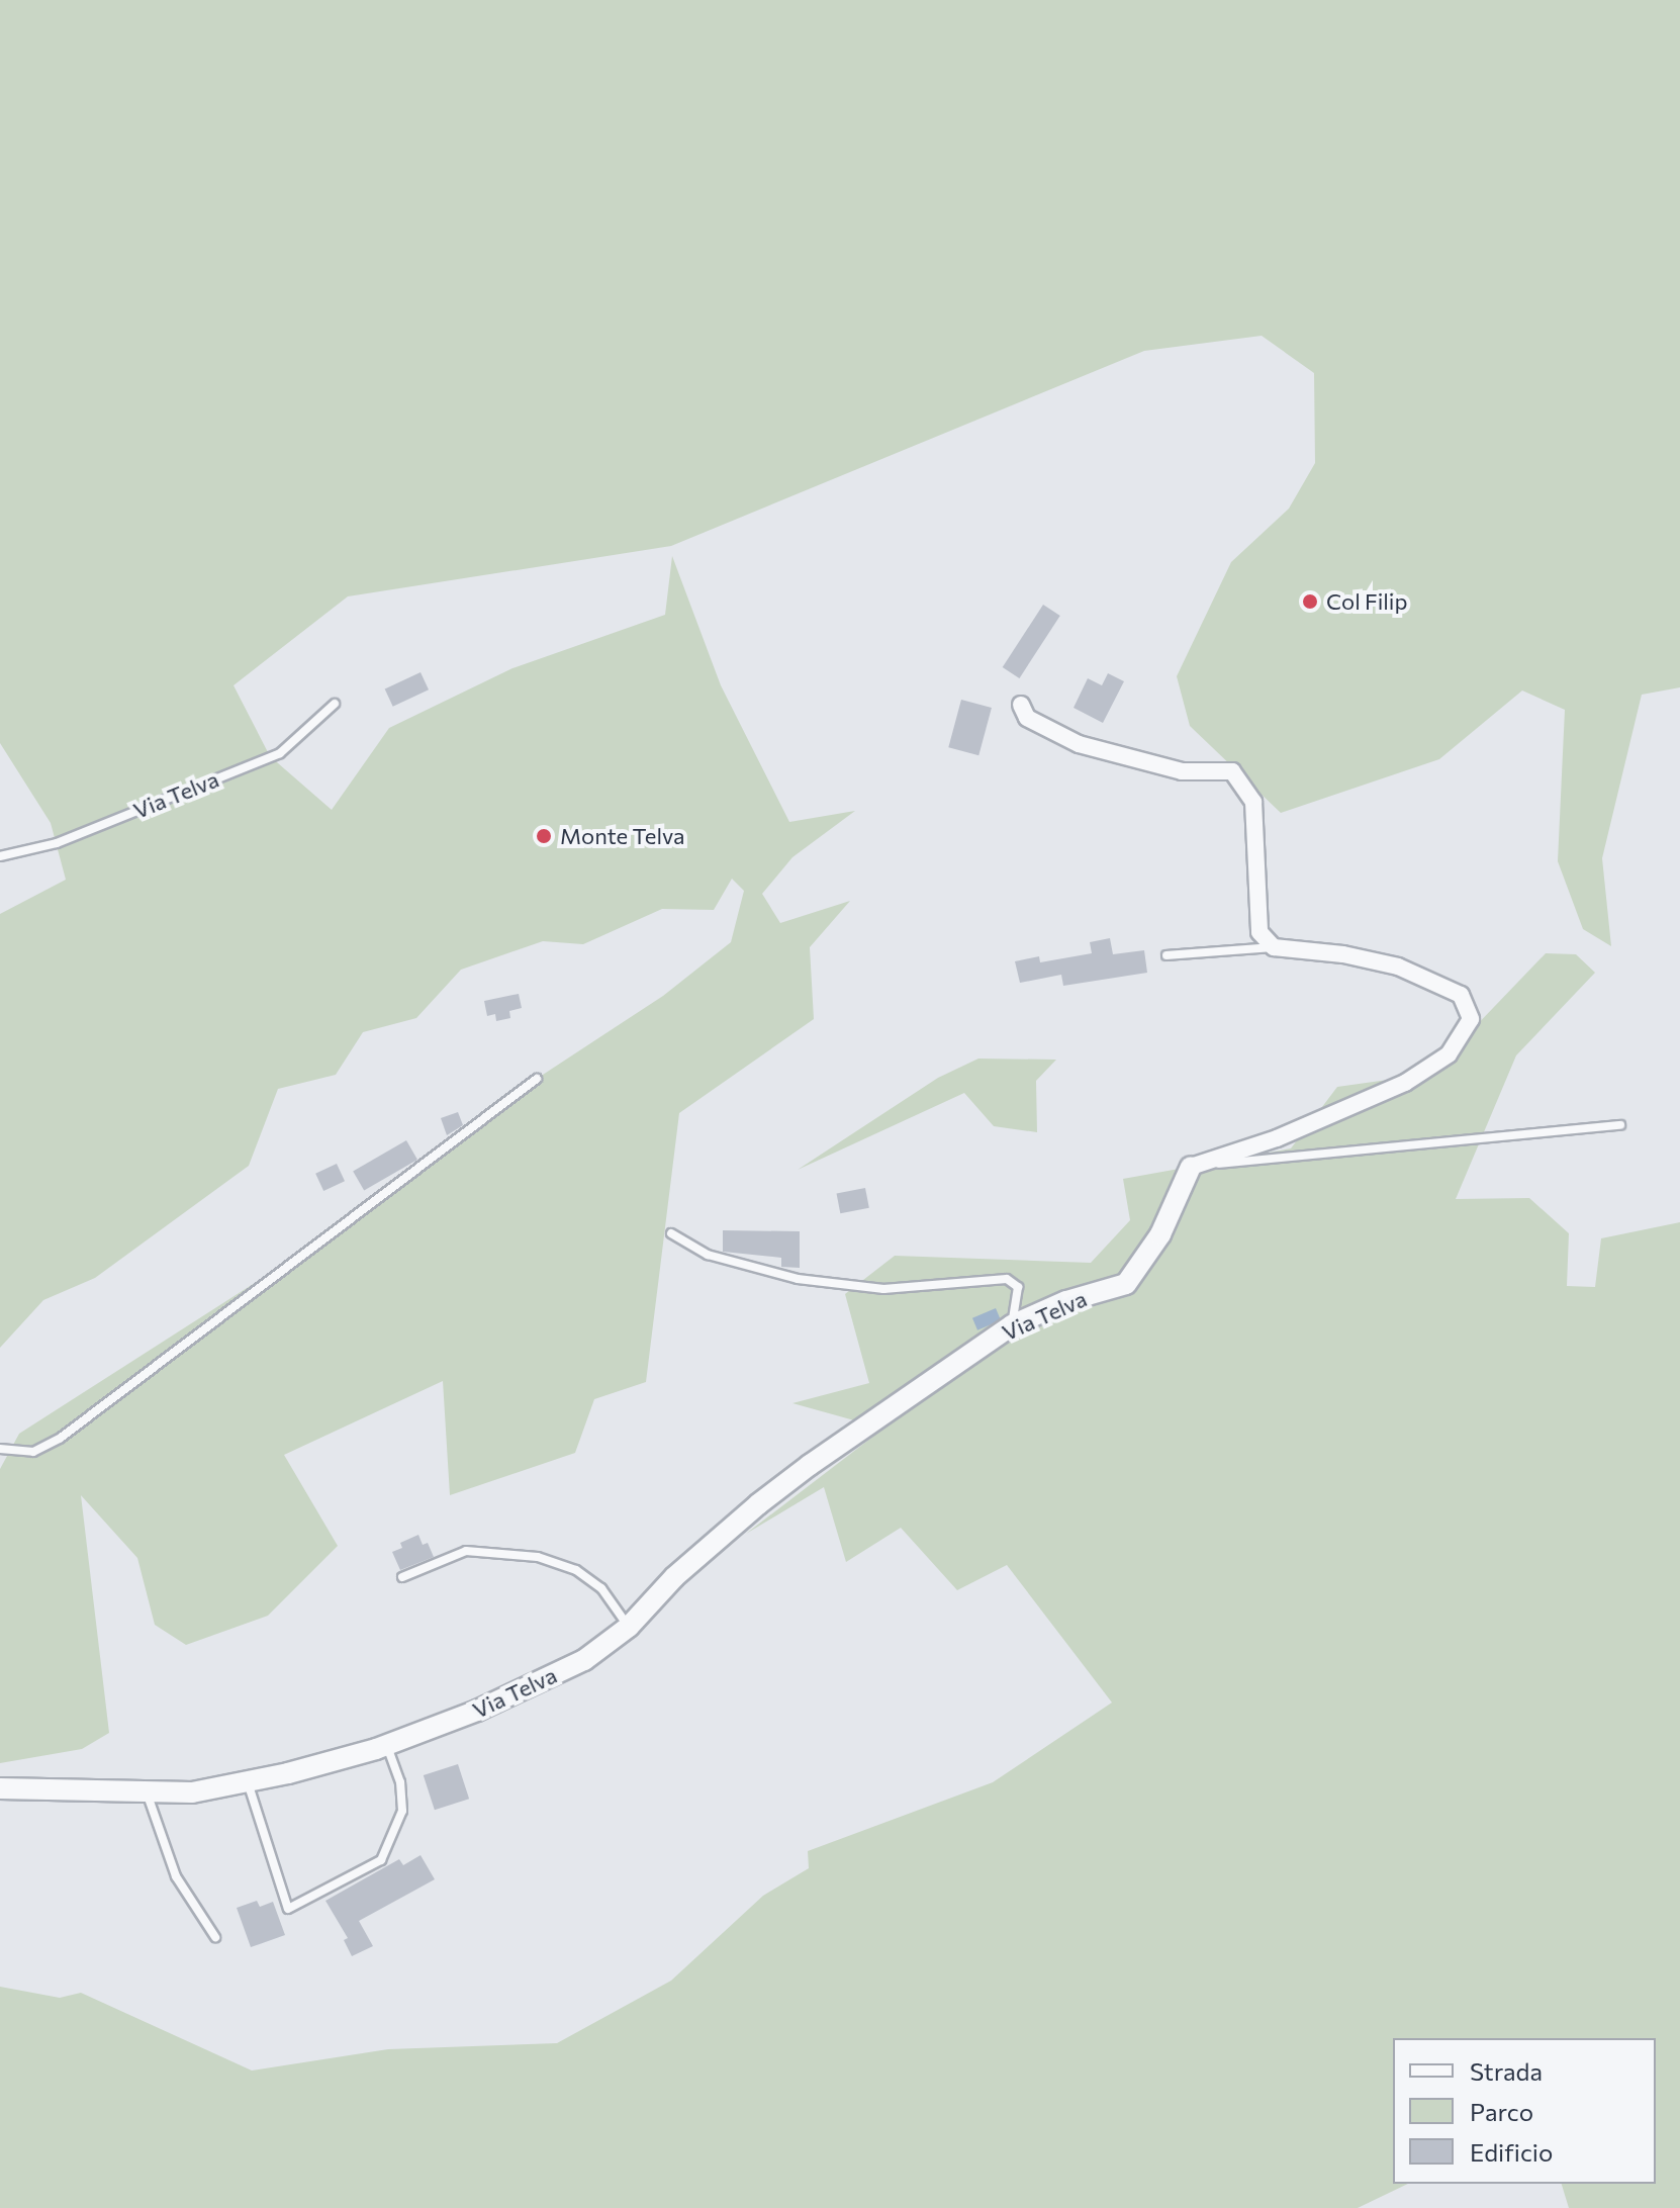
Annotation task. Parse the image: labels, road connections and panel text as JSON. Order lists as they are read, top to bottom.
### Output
{
  "streets": {
    "street": ["Via Telva"]
  },
  "places": ["Col Filip", "Monte Telva"],
  "legend": ["Strada", "Parco", "Edificio"]
}
